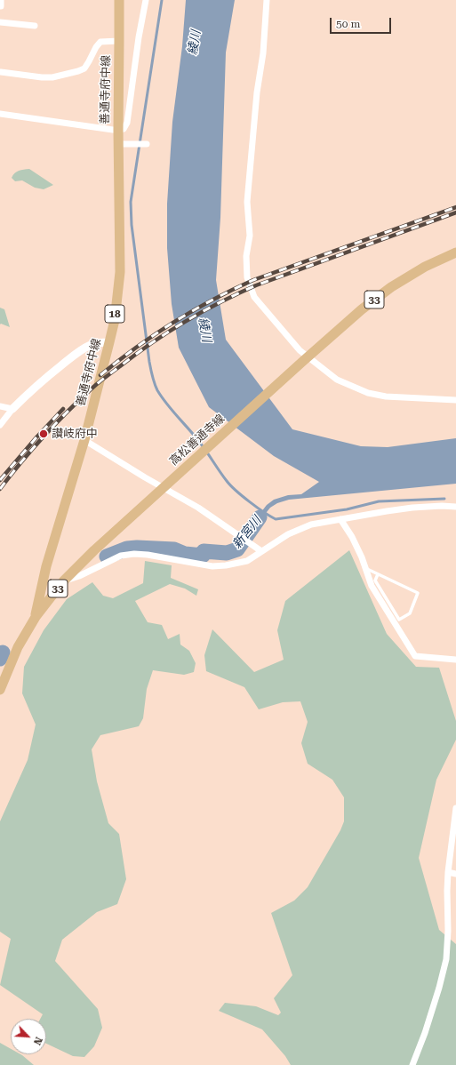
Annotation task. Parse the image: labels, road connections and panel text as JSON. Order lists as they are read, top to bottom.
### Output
{
  "streets": {
    "main road": [
      "善通寺府中線",
      "33",
      "18",
      "高松善通寺線"
    ]
  },
  "crossings": [
    ["善通寺府中線", "高松善通寺線"]
  ],
  "water": ["綾川", "新宮川"],
  "places": ["讃岐府中"],
  "scale_bar": "50 m",
  "north": "bottom right"
}
